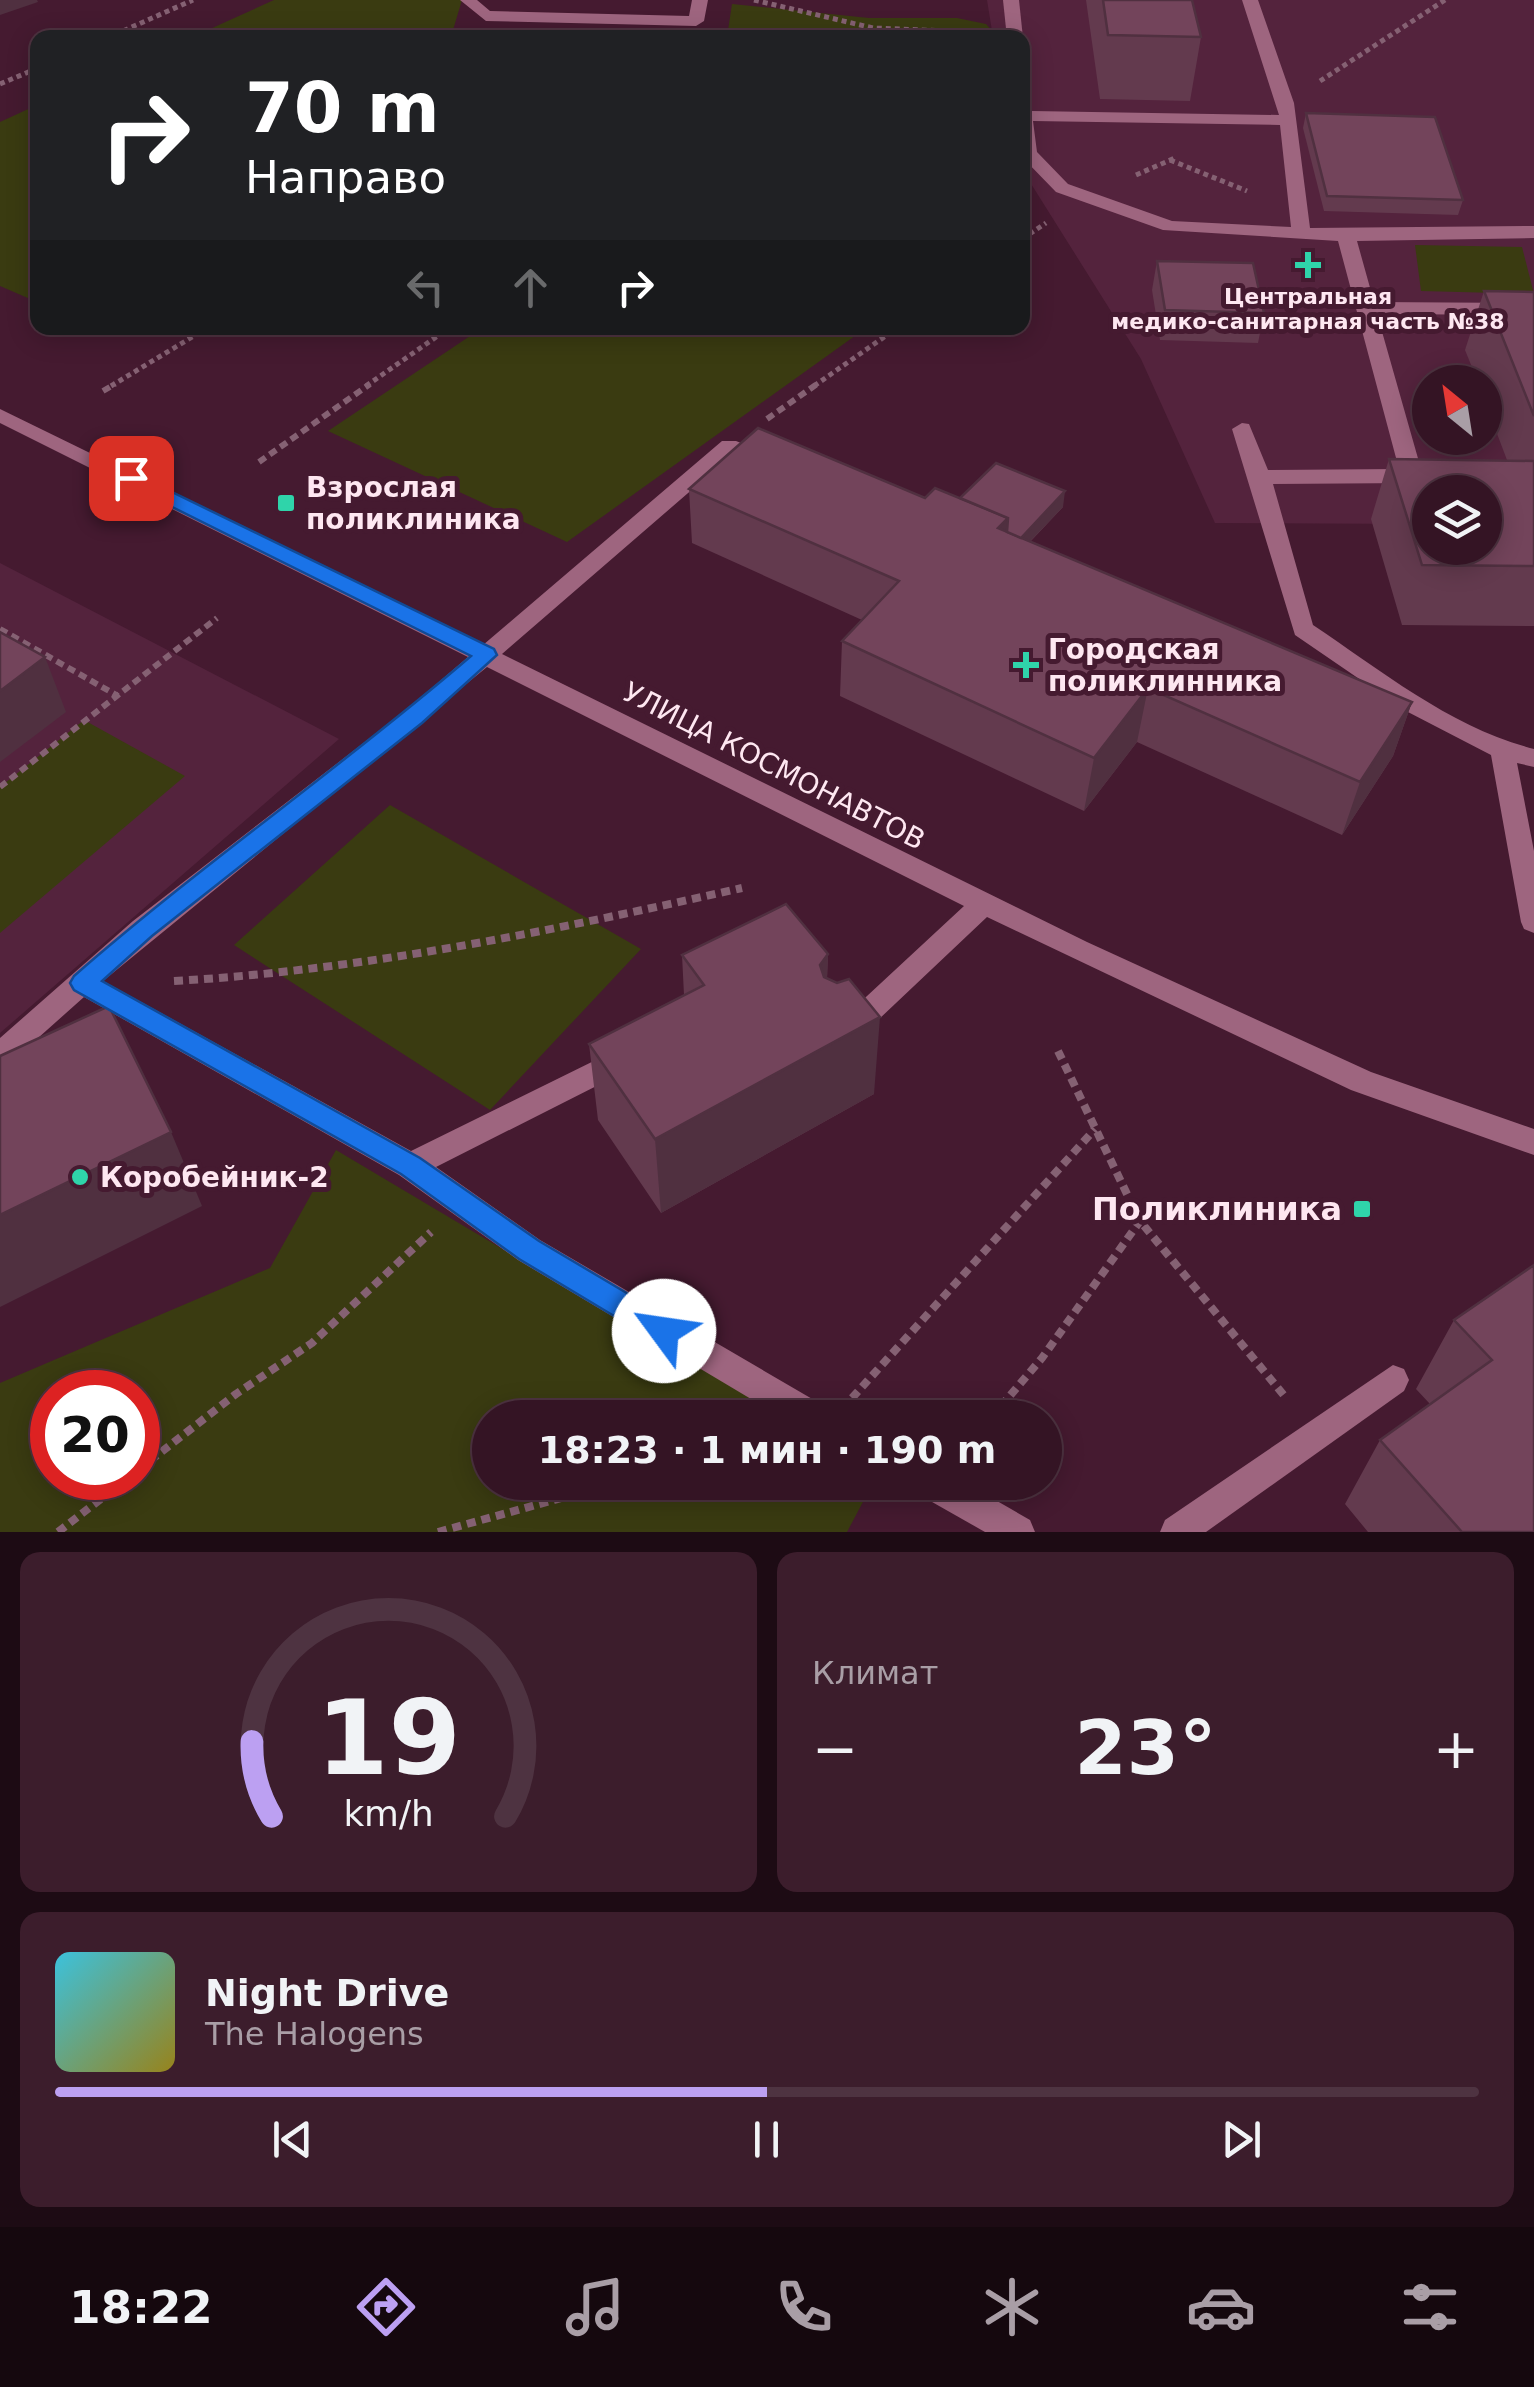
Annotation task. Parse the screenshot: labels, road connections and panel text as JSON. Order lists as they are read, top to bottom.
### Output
{
  "streets": {
    "street": ["УЛИЦА КОСМОНАВТОВ"]
  },
  "places": {
    "health": ["Центральная медико-санитарная часть №38", "Городская поликлинника"],
    "transit": ["Взрослая поликлиника", "Поликлиника"],
    "other": ["Коробейник-2"]
  },
  "north": "top left",
  "page": {
    "turn": ["70 m", "Направо"],
    "limit": "20",
    "trip": "18:23 · 1 мин · 190 m",
    "tile": "Климат",
    "heat": ["−", "23°", "+"],
    "song": ["Night Drive", "The Halogens"],
    "tabs": "18:22",
    "gauge": ["19", "km/h"]
  }
}
